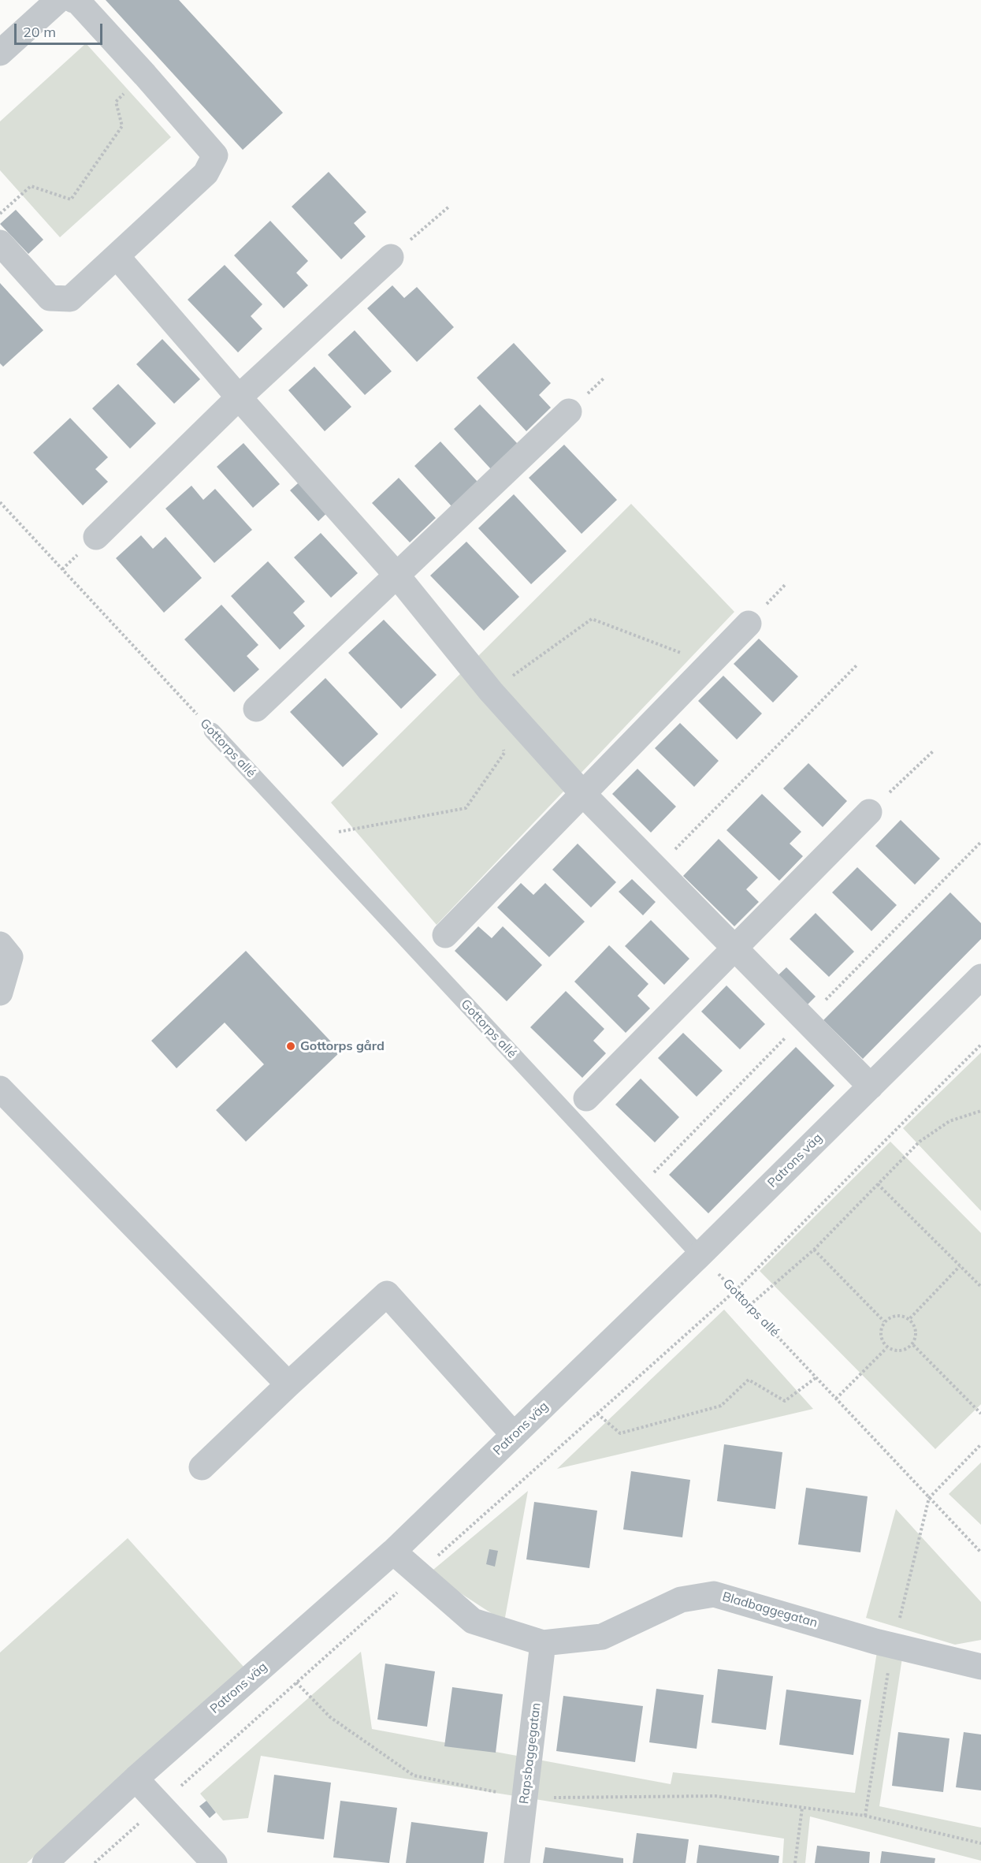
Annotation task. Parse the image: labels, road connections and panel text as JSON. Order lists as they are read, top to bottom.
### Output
{
  "streets": {
    "street": ["Patrons väg", "Bladbaggegatan", "Rapsbaggegatan"],
    "lane": ["Gottorps allé"]
  },
  "crossings": [
    ["Gottorps allé", "Patrons väg"],
    ["Patrons väg", "Bladbaggegatan"],
    ["Bladbaggegatan", "Rapsbaggegatan"]
  ],
  "places": ["Gottorps gård"],
  "scale_bar": "20 m"
}
